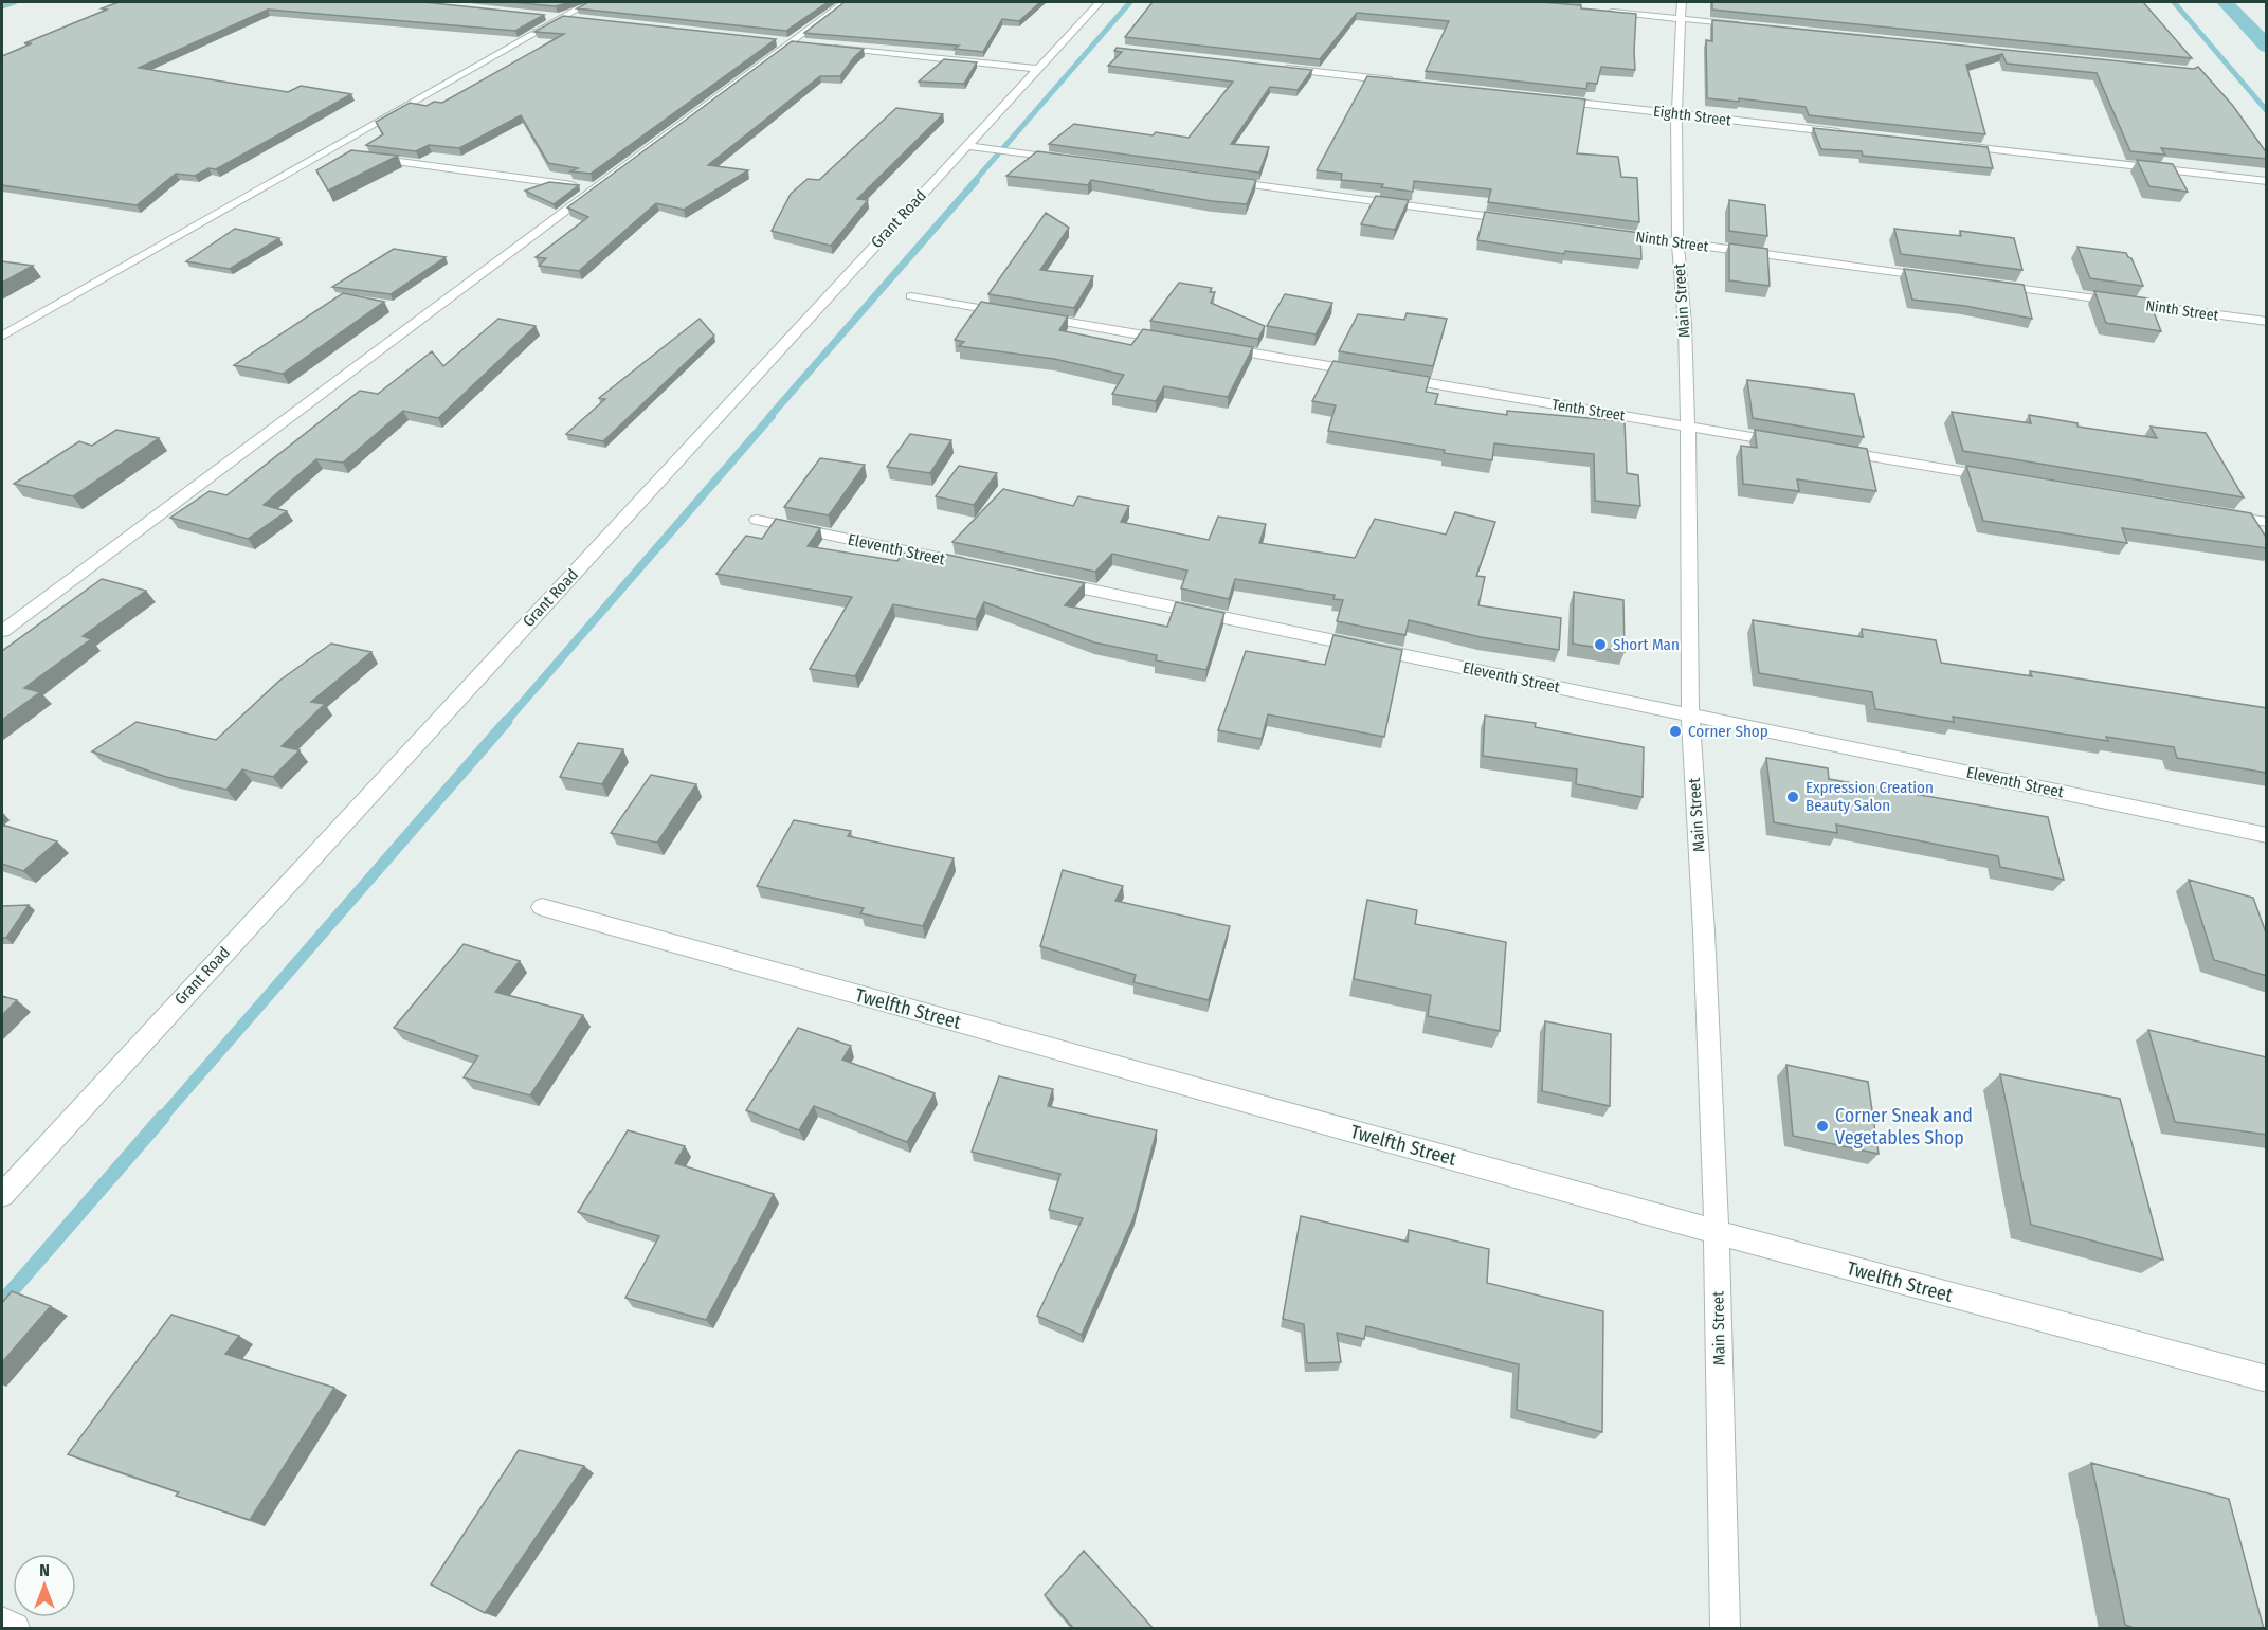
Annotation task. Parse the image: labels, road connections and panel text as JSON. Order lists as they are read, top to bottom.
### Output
{
  "streets": {
    "street": [
      "Eighth Street",
      "Grant Road",
      "Ninth Street",
      "Main Street",
      "Tenth Street",
      "Eleventh Street",
      "Twelfth Street"
    ]
  },
  "crossings": [
    ["Eighth Street", "Main Street"],
    ["Ninth Street", "Main Street"],
    ["Main Street", "Tenth Street"],
    ["Main Street", "Eleventh Street"],
    ["Main Street", "Twelfth Street"]
  ],
  "places": [
    "Short Man",
    "Corner Shop",
    "Expression Creation Beauty Salon",
    "Corner Sneak and Vegetables Shop"
  ],
  "north": "top"
}
